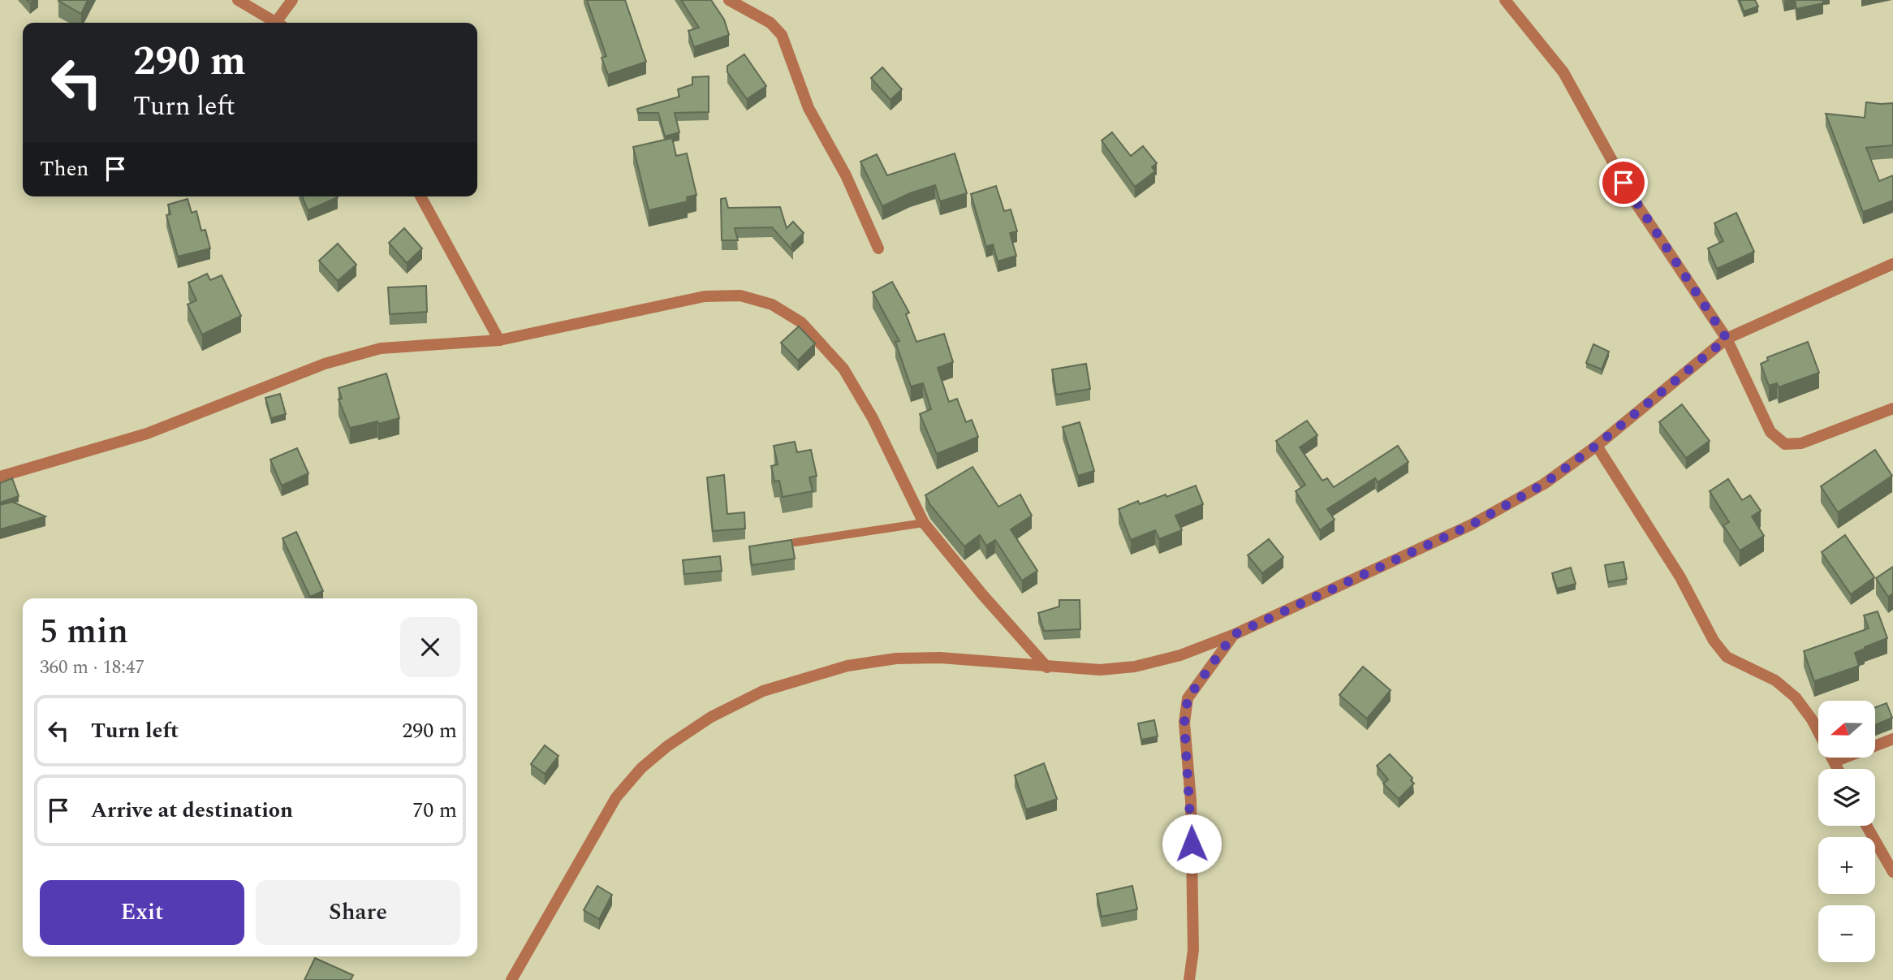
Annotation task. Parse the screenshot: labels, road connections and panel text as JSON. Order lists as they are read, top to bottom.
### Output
{
  "north": "left",
  "page": {
    "turn": ["290 m", "Turn left"],
    "then": "Then",
    "heading": ["5 min", "360 m · 18:47"],
    "list": [
      {
        "name": "Turn left",
        "value": "290 m"
      },
      {
        "name": "Arrive at destination",
        "value": "70 m"
      }
    ],
    "map_buttons": ["+", "−"],
    "buttons": ["Exit", "Share"]
  }
}
